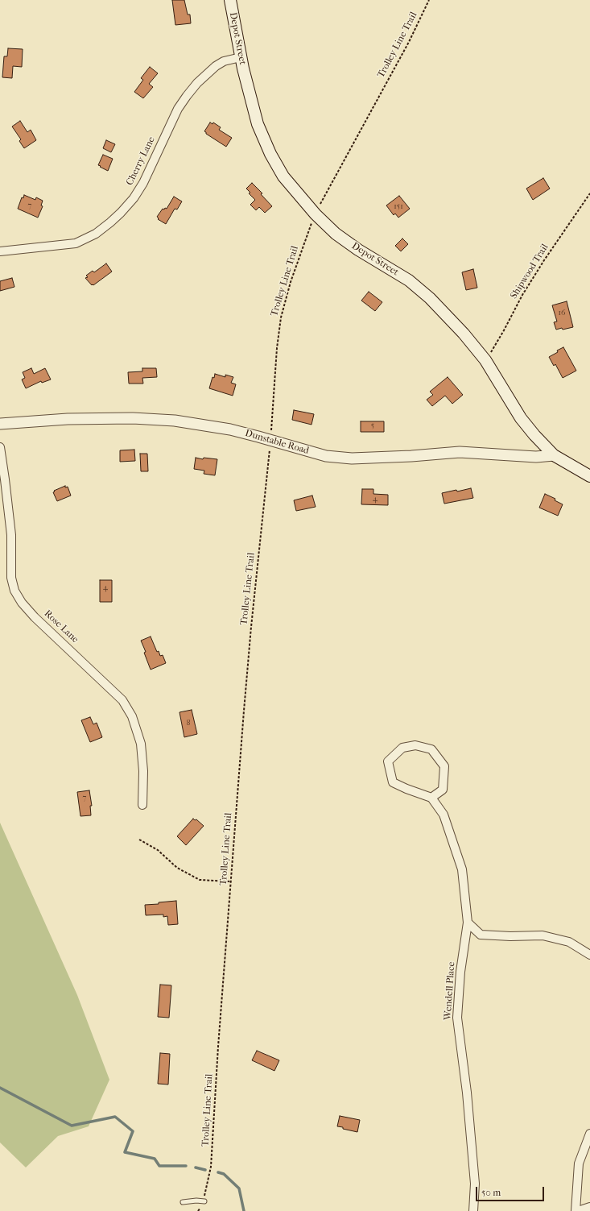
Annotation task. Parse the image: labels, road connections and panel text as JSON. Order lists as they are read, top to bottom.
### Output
{
  "streets": {
    "main road": ["Depot Street"],
    "street": [
      "Cherry Lane",
      "Dunstable Road",
      "Rose Lane",
      "Wendell Place"
    ],
    "path": ["Trolley Line Trail", "Shipwood Trail"]
  },
  "crossings": [
    ["Depot Street", "Trolley Line Trail"],
    ["Depot Street", "Cherry Lane"],
    ["Depot Street", "Shipwood Trail"],
    ["Depot Street", "Dunstable Road"],
    ["Trolley Line Trail", "Dunstable Road"]
  ],
  "house_numbers": [
    "7",
    "151",
    "16",
    "5",
    "4",
    "4",
    "8",
    "7"
  ],
  "scale_bar": "50 m"
}
